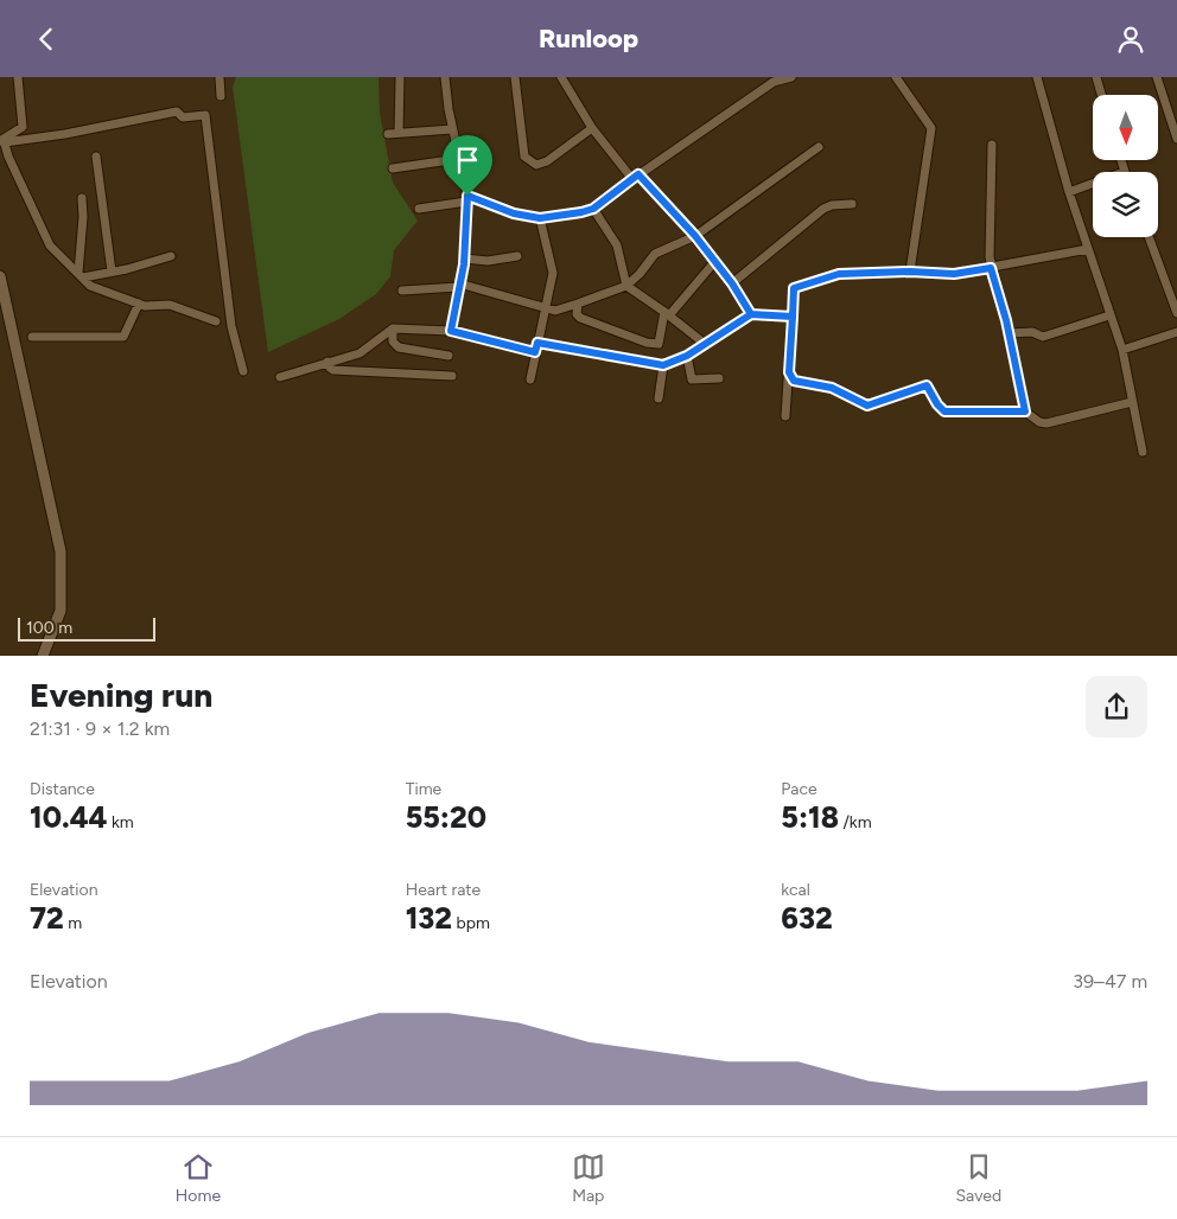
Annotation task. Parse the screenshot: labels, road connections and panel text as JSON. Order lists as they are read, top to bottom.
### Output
{
  "scale_bar": "100 m",
  "north": "bottom",
  "page": {
    "header": "Runloop",
    "scale": "100 m",
    "heading": ["Evening run", "21:31 · 9 × 1.2 km"],
    "stats": [
      ["Distance", "10.44 km"],
      ["Time", "55:20"],
      ["Pace", "5:18 /km"],
      ["Elevation", "72 m"],
      ["Heart rate", "132 bpm"],
      ["kcal", "632"]
    ],
    "chart": ["Elevation", "39–47 m"],
    "tabs": ["Home", "Map", "Saved"]
  }
}
